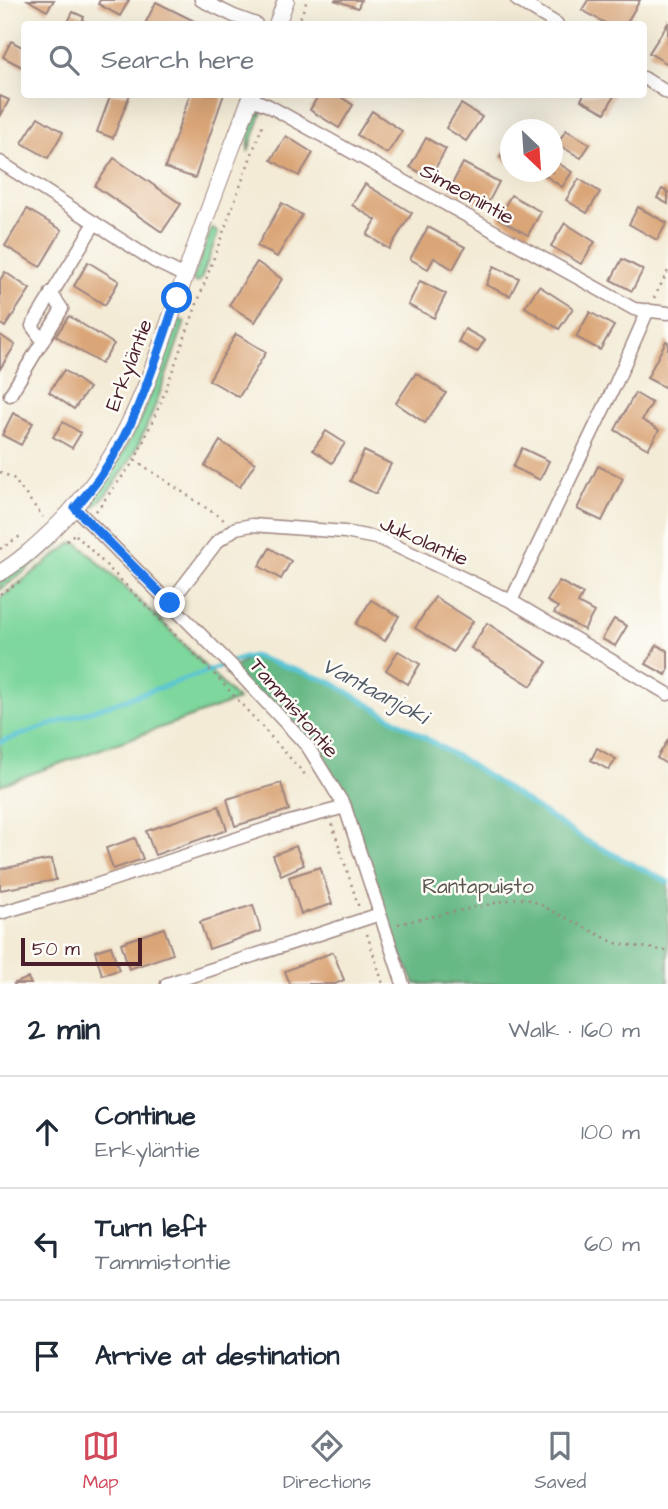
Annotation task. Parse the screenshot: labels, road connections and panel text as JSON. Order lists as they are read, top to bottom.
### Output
{
  "streets": {
    "street": [
      "Simeonintie",
      "Erkyläntie",
      "Jukolantie",
      "Tammistontie"
    ]
  },
  "crossings": [
    ["Erkyläntie", "Tammistontie"]
  ],
  "water": ["Vantaanjoki"],
  "parks": ["Rantapuisto"],
  "scale_bar": "50 m",
  "north": "bottom right",
  "page": {
    "search": "Search here",
    "scale": "50 m",
    "heading": ["2 min", "Walk · 160 m"],
    "list": [
      ["Continue", "Erkyläntie", "100 m"],
      ["Turn left", "Tammistontie", "60 m"],
      "Arrive at destination"
    ],
    "nav": ["Map", "Directions", "Saved"]
  }
}
